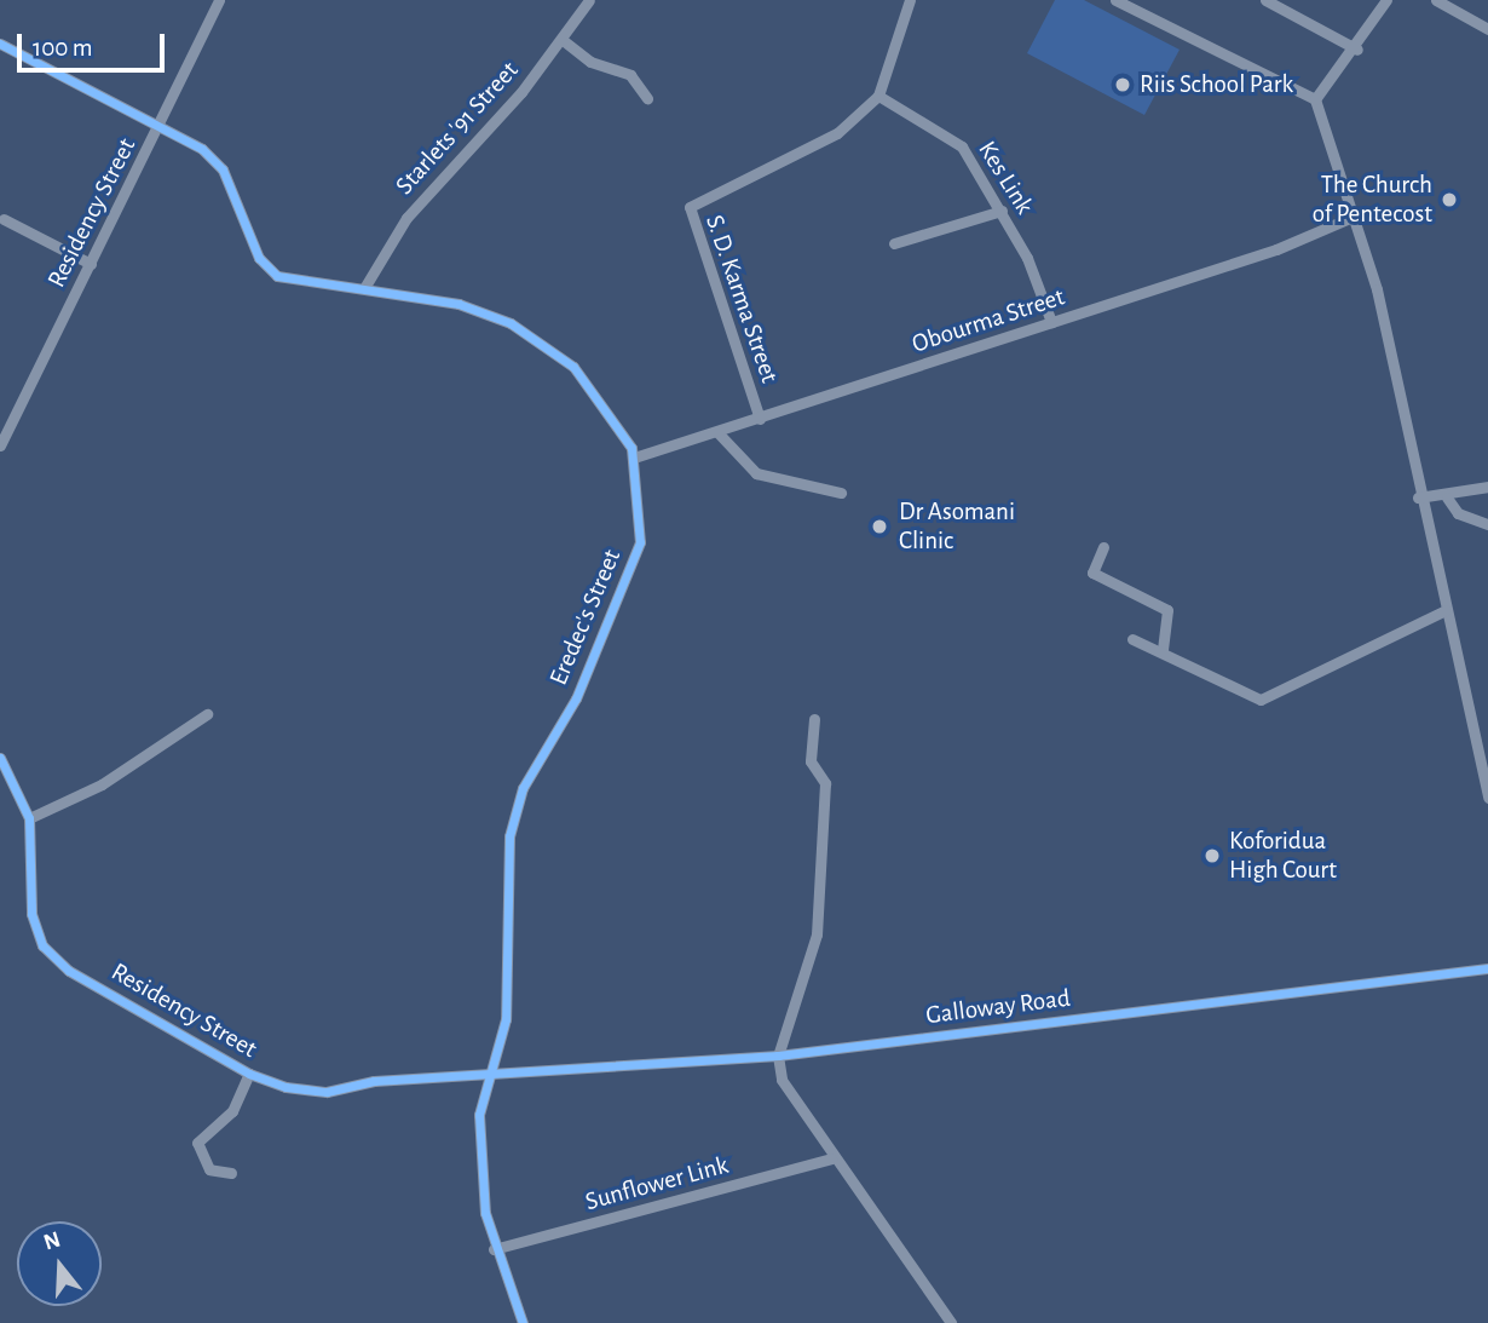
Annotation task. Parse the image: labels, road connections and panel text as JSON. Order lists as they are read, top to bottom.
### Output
{
  "streets": {
    "street": [
      "Starlets '91 Street",
      "Kes Link",
      "Residency Street",
      "S. D. Karma Street",
      "Obourma Street",
      "Eredec's Street",
      "Galloway Road",
      "Sunflower Link"
    ]
  },
  "crossings": [
    ["Starlets '91 Street", "Eredec's Street"],
    ["Kes Link", "S. D. Karma Street"],
    ["Kes Link", "Obourma Street"],
    ["Residency Street", "Eredec's Street"],
    ["Residency Street", "Galloway Road"],
    ["S. D. Karma Street", "Obourma Street"],
    ["Obourma Street", "Eredec's Street"],
    ["Eredec's Street", "Sunflower Link"]
  ],
  "places": [
    "Riis School Park",
    "The Church of Pentecost",
    "Dr Asomani Clinic",
    "Koforidua High Court"
  ],
  "scale_bar": "100 m",
  "north": "top"
}
